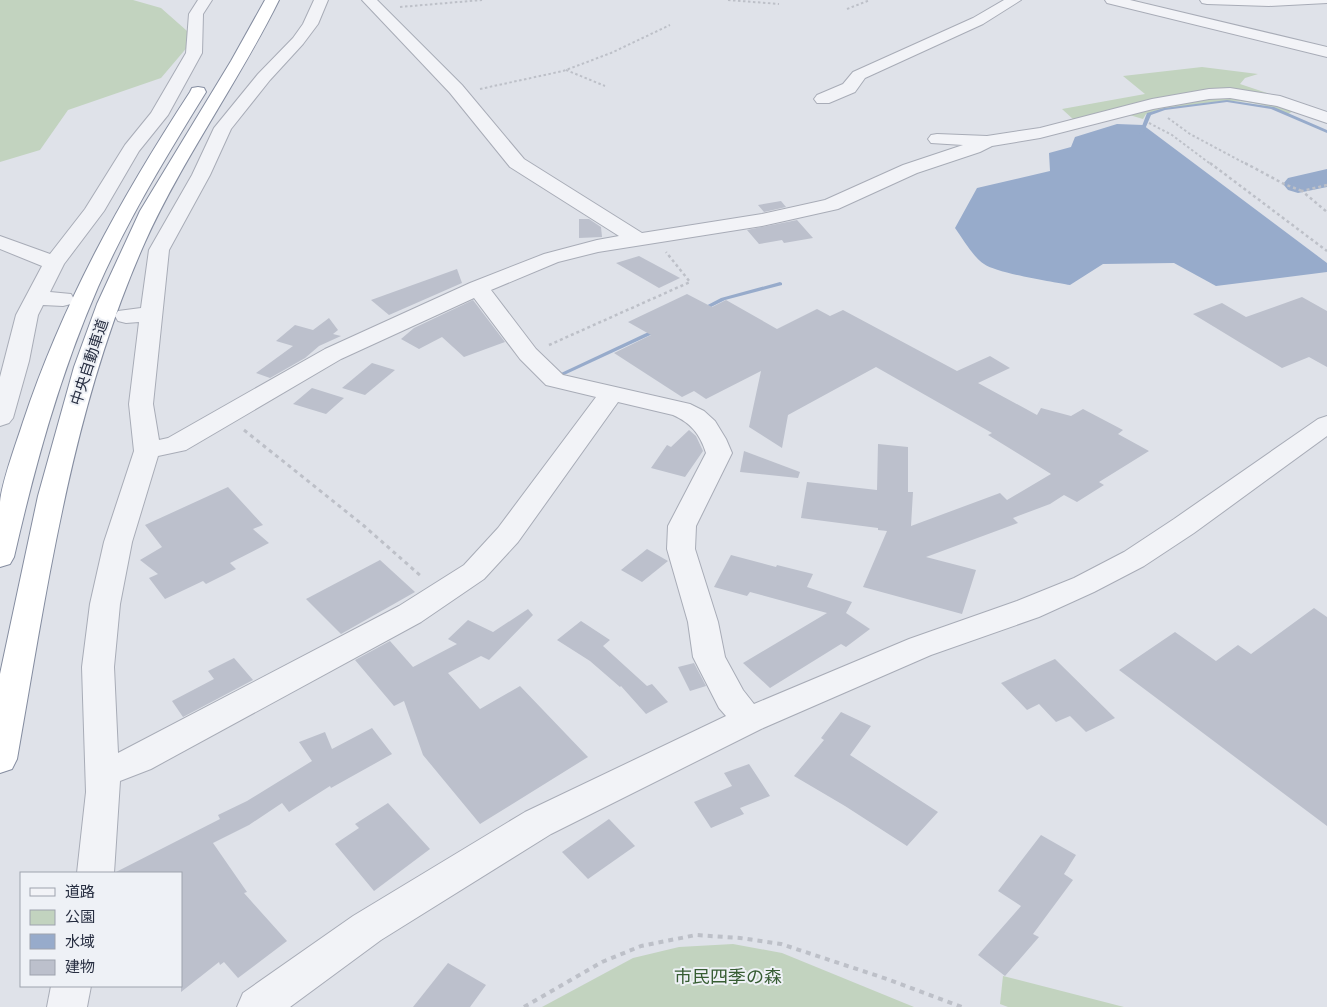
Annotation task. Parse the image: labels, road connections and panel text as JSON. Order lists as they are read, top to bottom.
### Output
{
  "streets": {
    "highway": ["中央自動車道"]
  },
  "parks": ["市民四季の森"],
  "legend": [
    "道路",
    "公園",
    "水域",
    "建物"
  ]
}
